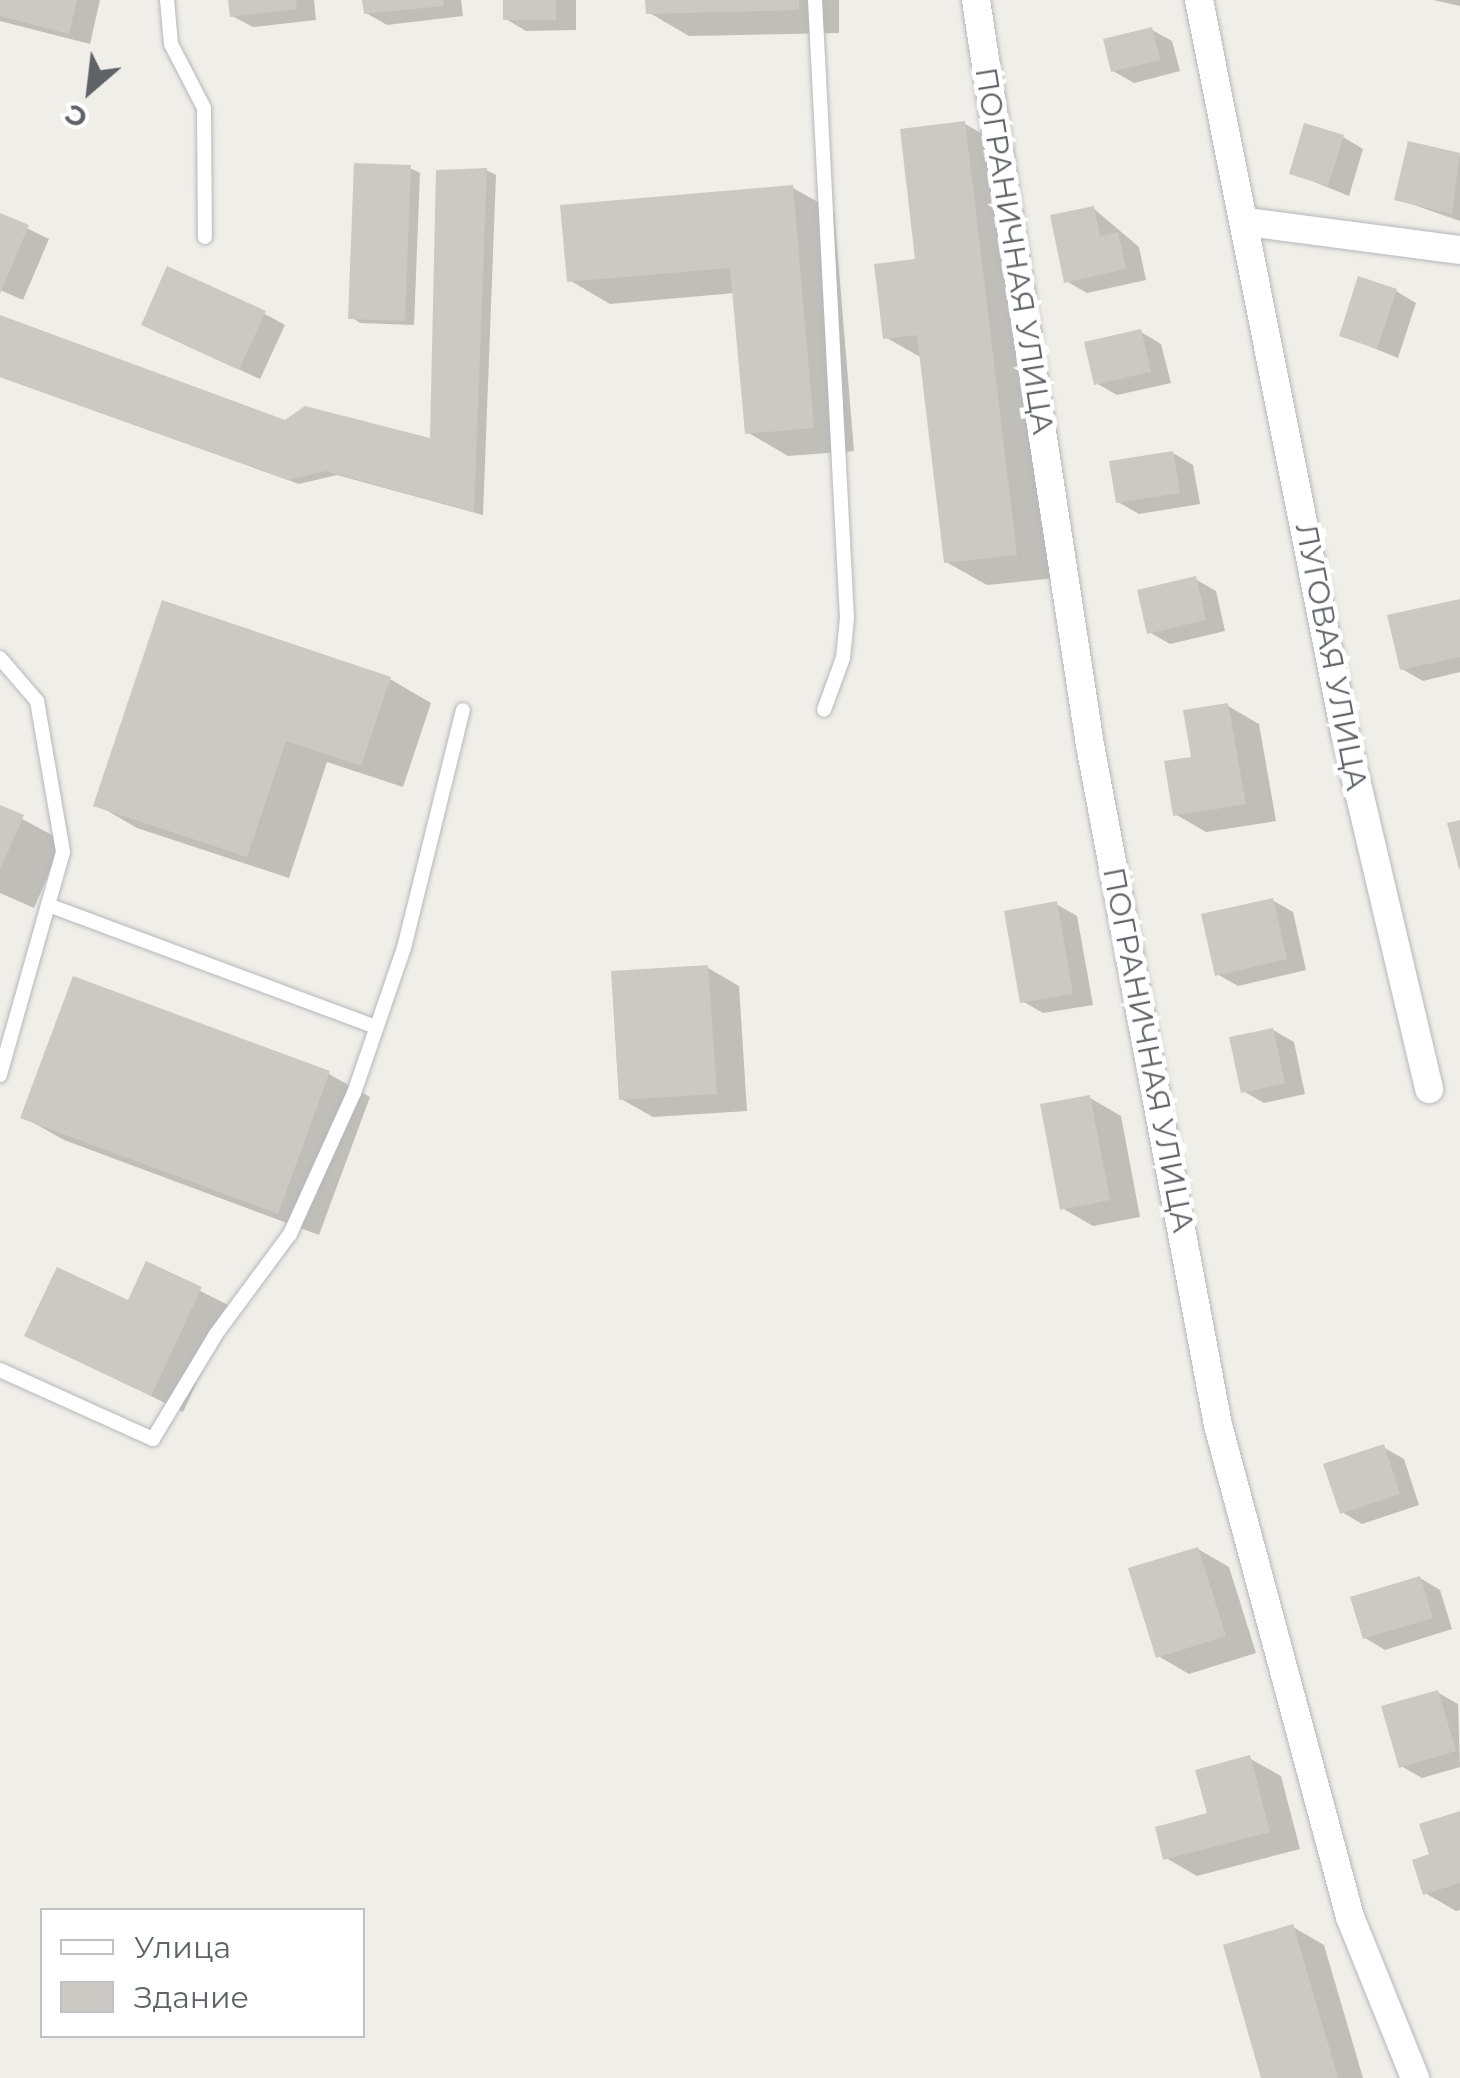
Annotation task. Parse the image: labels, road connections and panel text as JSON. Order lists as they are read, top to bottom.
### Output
{
  "streets": {
    "street": ["ПОГРАНИЧНАЯ УЛИЦА", "ЛУГОВАЯ УЛИЦА"]
  },
  "legend": ["Улица", "Здание"],
  "north": "bottom left"
}
